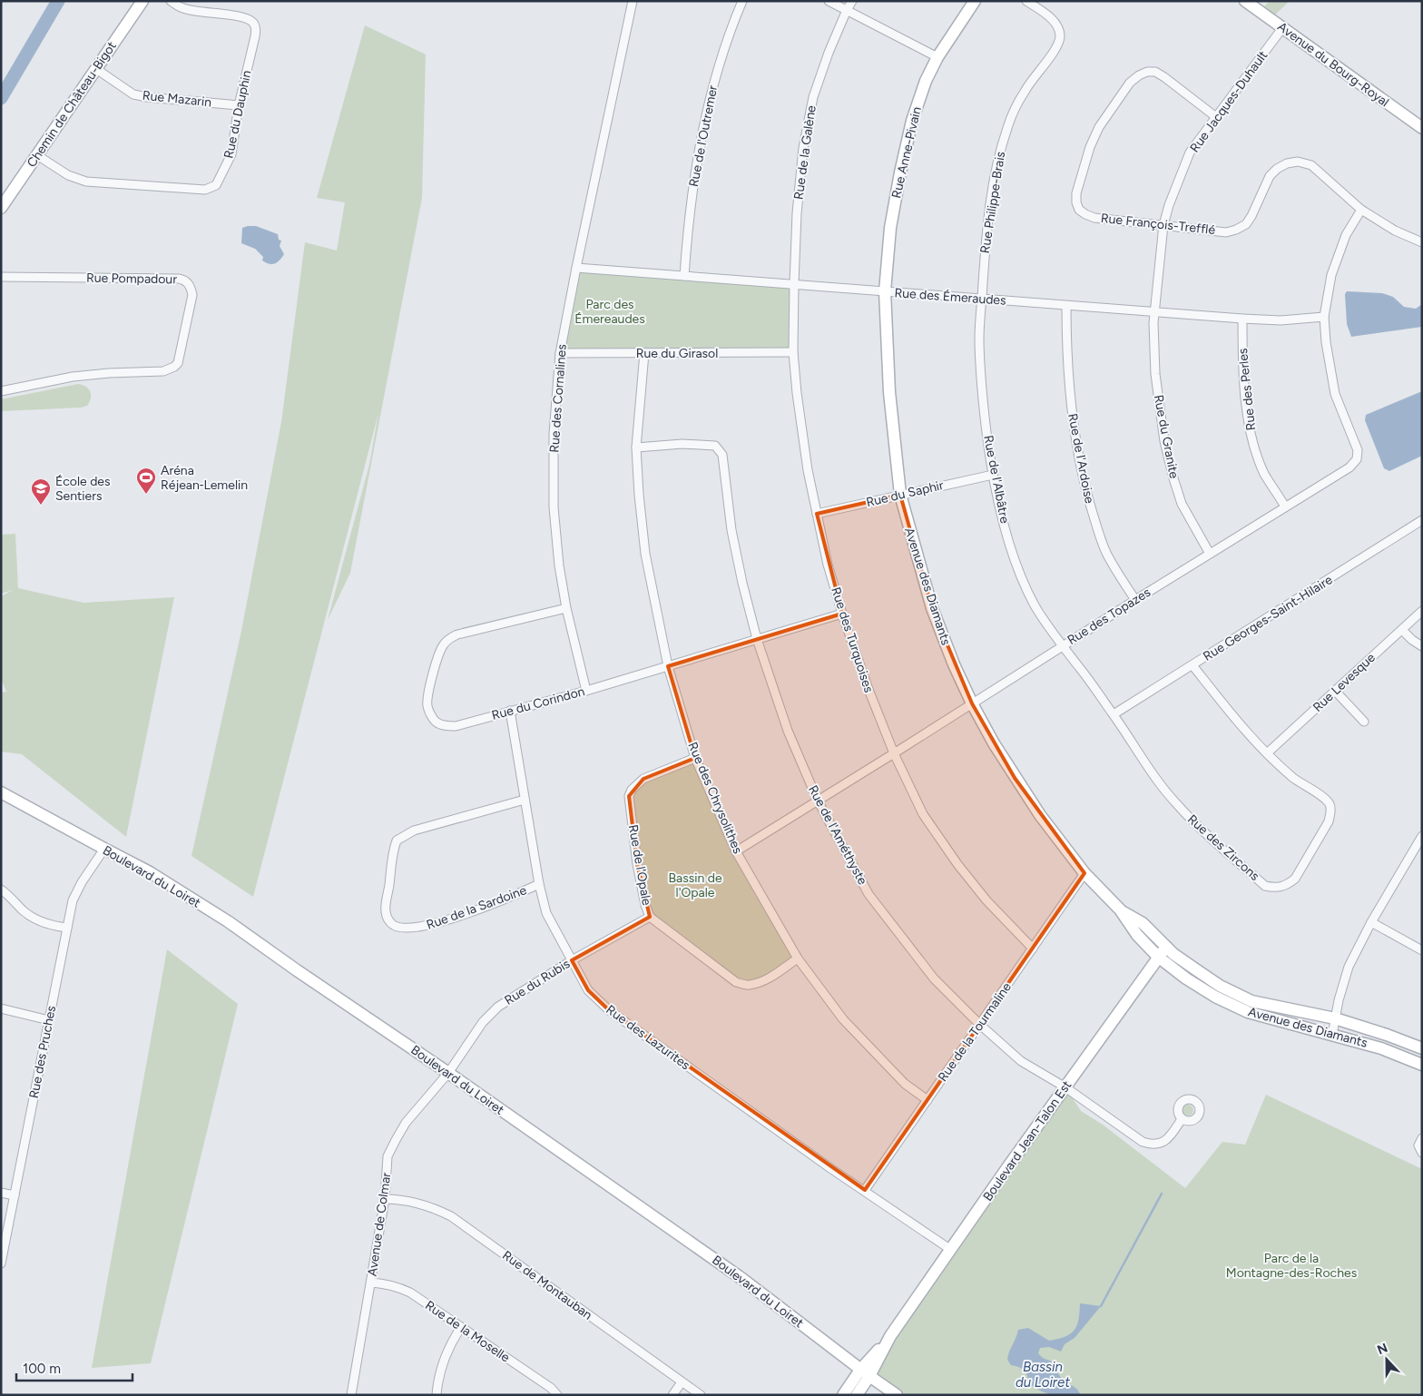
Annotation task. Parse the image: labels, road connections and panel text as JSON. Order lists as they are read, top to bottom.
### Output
{
  "streets": {
    "street": [
      "Avenue du Bourg-Royal",
      "Rue Mazarin",
      "Rue Jacques-Duhault",
      "Chemin de Château-Bigot",
      "Rue du Dauphin",
      "Rue de l'Outremer",
      "Rue de la Galène",
      "Rue Anne-Pivain",
      "Rue Philippe-Brais",
      "Rue François-Trefflé",
      "Rue Pompadour",
      "Rue des Émeraudes",
      "Rue du Girasol",
      "Rue des Perles",
      "Rue des Cornalines",
      "Rue du Granite",
      "Rue de l'Ardoise",
      "Rue de l'Albâtre",
      "Rue du Saphir",
      "Avenue des Diamants",
      "Rue des Topazes",
      "Rue Georges-Saint-Hilaire",
      "Rue des Turquoises",
      "Rue Levesque",
      "Rue du Corindon",
      "Rue des Chrysolithes",
      "Rue de l'Améthyste",
      "Rue des Zircons",
      "Rue de l'Opale",
      "Boulevard du Loiret",
      "Rue de la Sardoine",
      "Rue du Rubis",
      "Rue de la Tourmaline",
      "Rue des Lazurites",
      "Rue des Pruches",
      "Boulevard Jean-Talon Est",
      "Avenue de Colmar",
      "Rue de Montauban",
      "Rue de la Moselle"
    ]
  },
  "crossings": [
    ["Avenue du Bourg-Royal", "Rue Jacques-Duhault"],
    ["Rue Mazarin", "Chemin de Château-Bigot"],
    ["Rue Mazarin", "Rue du Dauphin"],
    ["Rue Jacques-Duhault", "Rue François-Trefflé"],
    ["Rue Jacques-Duhault", "Rue des Émeraudes"],
    ["Rue Jacques-Duhault", "Rue du Granite"],
    ["Chemin de Château-Bigot", "Rue du Dauphin"],
    ["Rue de l'Outremer", "Rue des Émeraudes"],
    ["Rue de la Galène", "Rue des Émeraudes"],
    ["Rue de la Galène", "Rue des Turquoises"],
    ["Rue Anne-Pivain", "Rue des Émeraudes"],
    ["Rue Anne-Pivain", "Avenue des Diamants"],
    ["Rue Philippe-Brais", "Rue des Émeraudes"],
    ["Rue Philippe-Brais", "Rue de l'Albâtre"],
    ["Rue des Émeraudes", "Rue des Perles"],
    ["Rue des Émeraudes", "Rue des Cornalines"],
    ["Rue des Émeraudes", "Rue du Granite"],
    ["Rue des Émeraudes", "Rue de l'Ardoise"],
    ["Rue des Émeraudes", "Rue de l'Albâtre"],
    ["Rue des Émeraudes", "Avenue des Diamants"],
    ["Rue des Émeraudes", "Rue des Topazes"],
    ["Rue des Émeraudes", "Rue des Turquoises"],
    ["Rue du Girasol", "Rue des Cornalines"],
    ["Rue du Girasol", "Rue des Turquoises"],
    ["Rue du Girasol", "Rue des Chrysolithes"],
    ["Rue des Perles", "Rue des Topazes"],
    ["Rue des Cornalines", "Rue du Corindon"],
    ["Rue du Granite", "Rue des Topazes"],
    ["Rue de l'Ardoise", "Rue des Topazes"],
    ["Rue de l'Albâtre", "Rue du Saphir"],
    ["Rue de l'Albâtre", "Rue des Topazes"],
    ["Rue de l'Albâtre", "Rue des Zircons"],
    ["Rue du Saphir", "Avenue des Diamants"],
    ["Rue du Saphir", "Rue des Turquoises"],
    ["Avenue des Diamants", "Rue des Topazes"],
    ["Avenue des Diamants", "Rue de la Tourmaline"],
    ["Avenue des Diamants", "Boulevard Jean-Talon Est"],
    ["Rue des Topazes", "Rue des Turquoises"],
    ["Rue des Topazes", "Rue des Chrysolithes"],
    ["Rue des Topazes", "Rue de l'Améthyste"],
    ["Rue des Topazes", "Rue des Zircons"],
    ["Rue Georges-Saint-Hilaire", "Rue des Zircons"],
    ["Rue des Turquoises", "Rue du Corindon"],
    ["Rue des Turquoises", "Rue de la Tourmaline"],
    ["Rue Levesque", "Rue des Zircons"],
    ["Rue du Corindon", "Rue des Chrysolithes"],
    ["Rue du Corindon", "Rue de l'Améthyste"],
    ["Rue du Corindon", "Rue des Lazurites"],
    ["Rue des Chrysolithes", "Rue de l'Améthyste"],
    ["Rue des Chrysolithes", "Rue de l'Opale"],
    ["Rue des Chrysolithes", "Rue de la Tourmaline"],
    ["Rue de l'Améthyste", "Rue de la Tourmaline"],
    ["Rue de l'Améthyste", "Boulevard Jean-Talon Est"],
    ["Rue de l'Opale", "Rue du Rubis"],
    ["Boulevard du Loiret", "Rue du Rubis"],
    ["Boulevard du Loiret", "Rue des Pruches"],
    ["Boulevard du Loiret", "Boulevard Jean-Talon Est"],
    ["Boulevard du Loiret", "Avenue de Colmar"],
    ["Rue de la Sardoine", "Rue des Lazurites"],
    ["Rue du Rubis", "Rue des Lazurites"],
    ["Rue du Rubis", "Avenue de Colmar"],
    ["Rue de la Tourmaline", "Rue des Lazurites"],
    ["Rue des Lazurites", "Boulevard Jean-Talon Est"],
    ["Avenue de Colmar", "Rue de Montauban"],
    ["Avenue de Colmar", "Rue de la Moselle"]
  ],
  "water": ["Bassin du Loiret"],
  "parks": ["Parc des Émereaudes", "Bassin de l'Opale", "Parc de la Montagne-des-Roches"],
  "places": {
    "sports": ["Aréna Réjean‑Lemelin"],
    "school or university": ["École des Sentiers"]
  },
  "scale_bar": "100 m",
  "north": "top"
}
